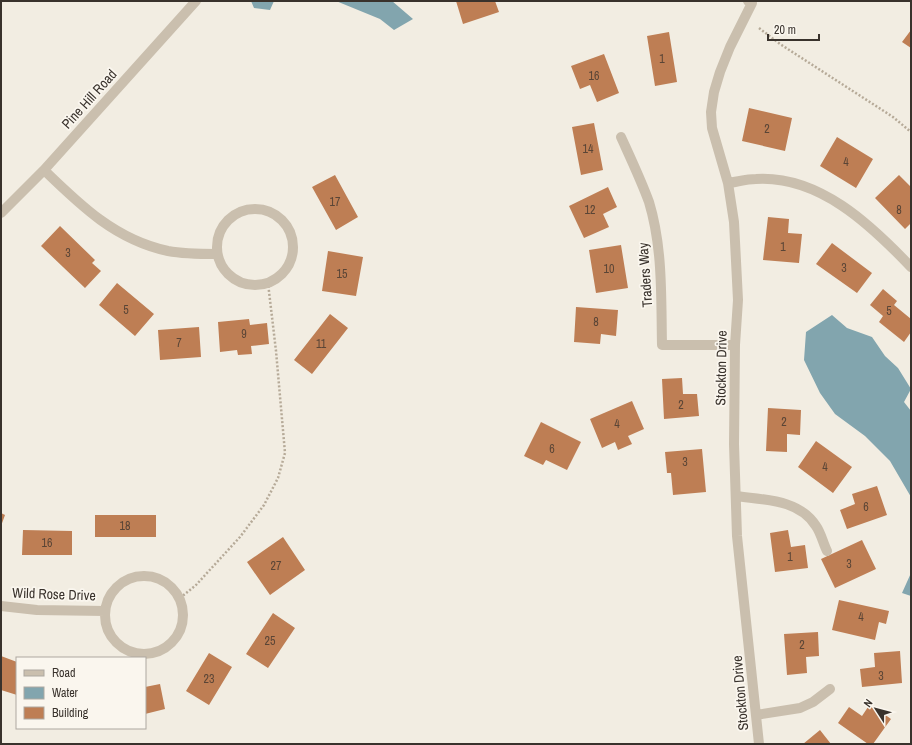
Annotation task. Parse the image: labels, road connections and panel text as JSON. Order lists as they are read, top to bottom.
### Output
{
  "streets": {
    "street": [
      "Pine Hill Road",
      "Traders Way",
      "Stockton Drive",
      "Wild Rose Drive"
    ]
  },
  "crossings": [
    ["Traders Way", "Stockton Drive"]
  ],
  "house_numbers": [
    "1",
    "16",
    "2",
    "14",
    "4",
    "17",
    "12",
    "8",
    "1",
    "3",
    "3",
    "10",
    "15",
    "5",
    "5",
    "8",
    "9",
    "7",
    "11",
    "2",
    "2",
    "4",
    "6",
    "3",
    "4",
    "6",
    "18",
    "16",
    "1",
    "3",
    "27",
    "4",
    "25",
    "2",
    "3",
    "23"
  ],
  "legend": ["Road", "Water", "Building"],
  "scale_bar": "20 m",
  "north": "top left"
}
